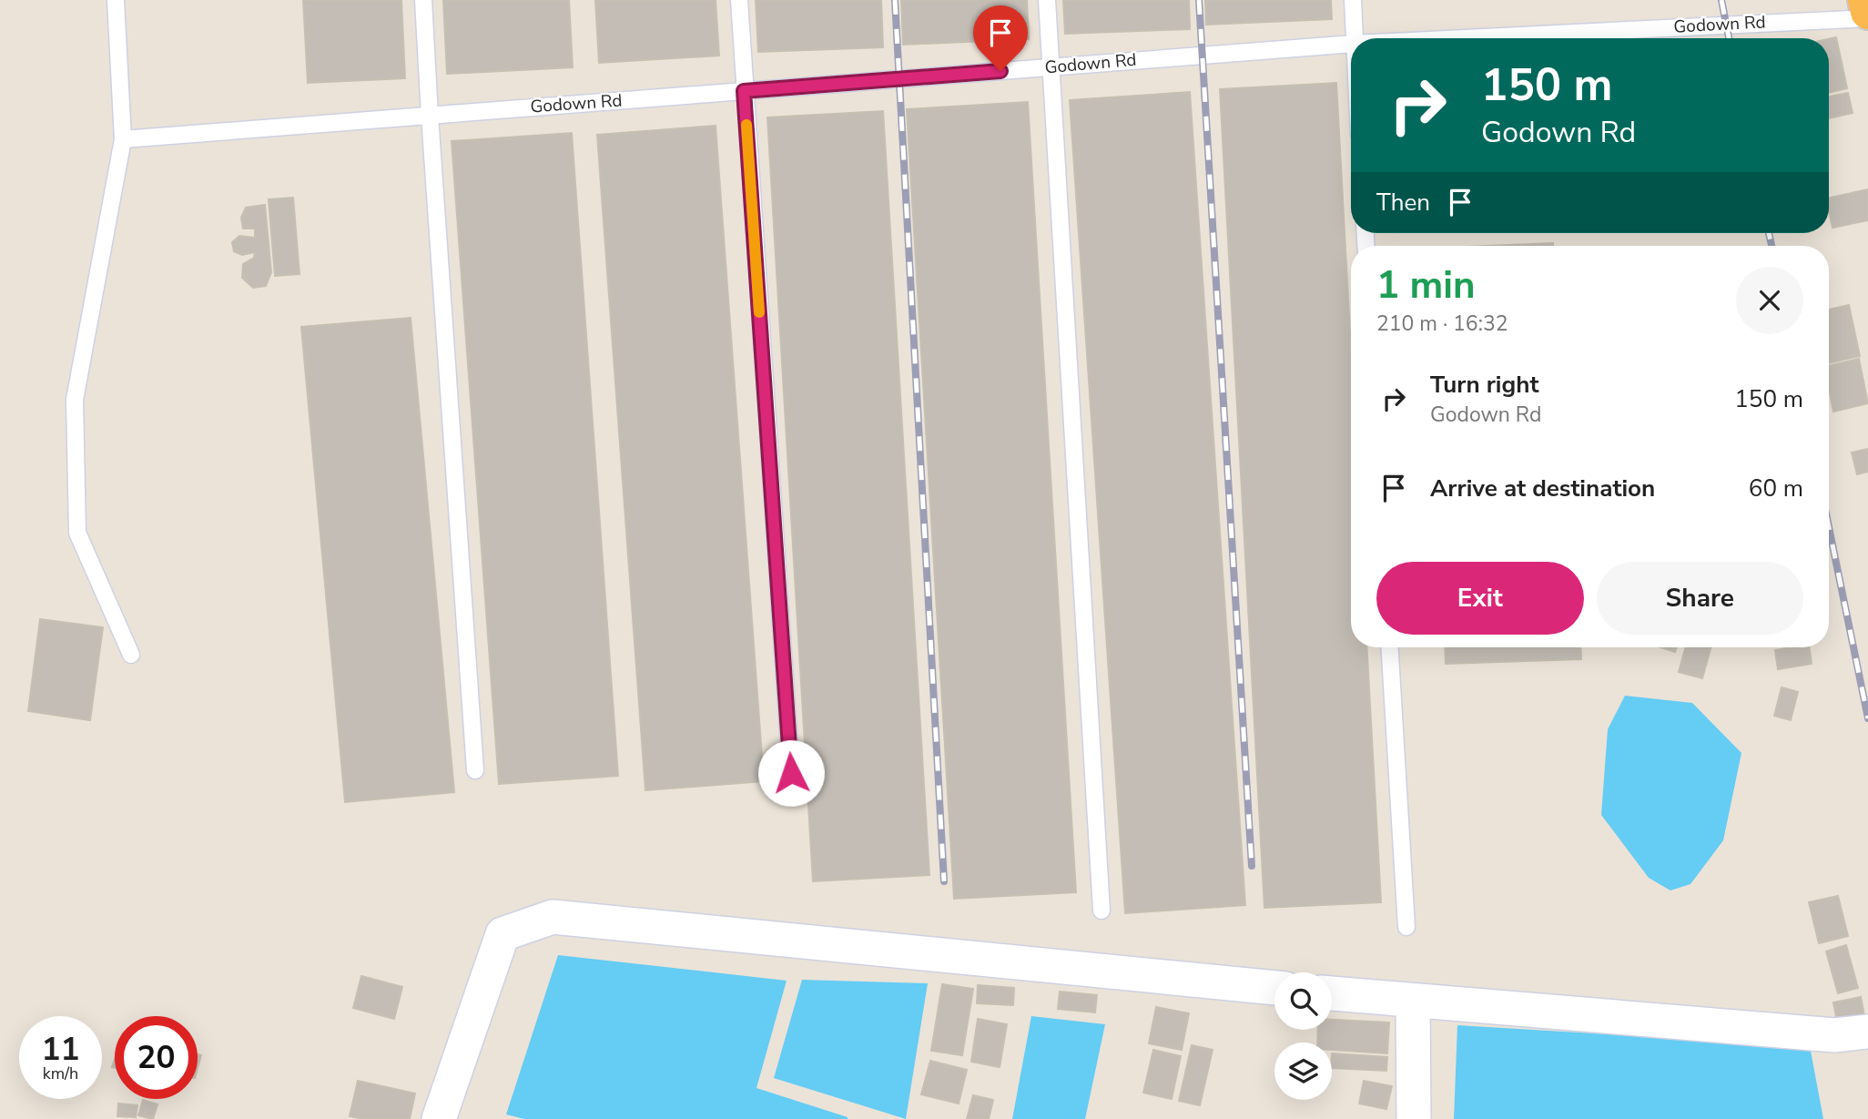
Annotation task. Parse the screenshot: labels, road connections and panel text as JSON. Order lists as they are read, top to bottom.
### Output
{
  "streets": {
    "lane": ["Godown Rd"]
  },
  "page": {
    "turn": ["150 m", "Godown Rd"],
    "then": "Then",
    "heading": ["1 min", "210 m · 16:32"],
    "list": [
      {
        "name": "Turn right",
        "note": "Godown Rd",
        "value": "150 m"
      },
      {
        "name": "Arrive at destination",
        "value": "60 m"
      }
    ],
    "buttons": ["Exit", "Share"],
    "speed": "11 km/h",
    "limit": "20"
  }
}
